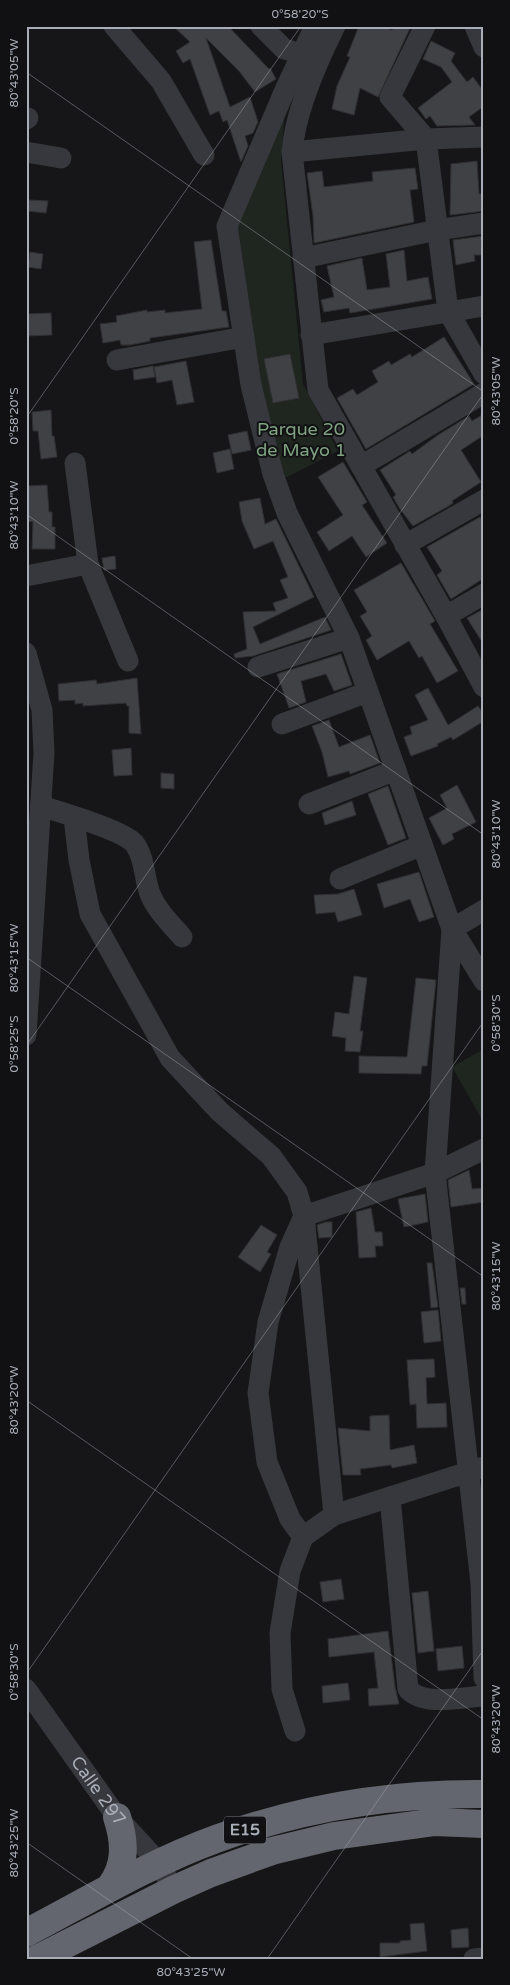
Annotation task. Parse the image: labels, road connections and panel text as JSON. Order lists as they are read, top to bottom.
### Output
{
  "streets": {
    "highway": ["E15"],
    "street": ["Calle 297"]
  },
  "crossings": [
    ["Calle 297", "E15"]
  ],
  "parks": ["Parque 20 de Mayo 1"],
  "coordinates": [
    "0°58'20\"S",
    "80°43'05\"W",
    "80°43'10\"W",
    "80°43'15\"W",
    "0°58'30\"S",
    "0°58'25\"S",
    "80°43'20\"W",
    "80°43'25\"W"
  ]
}
